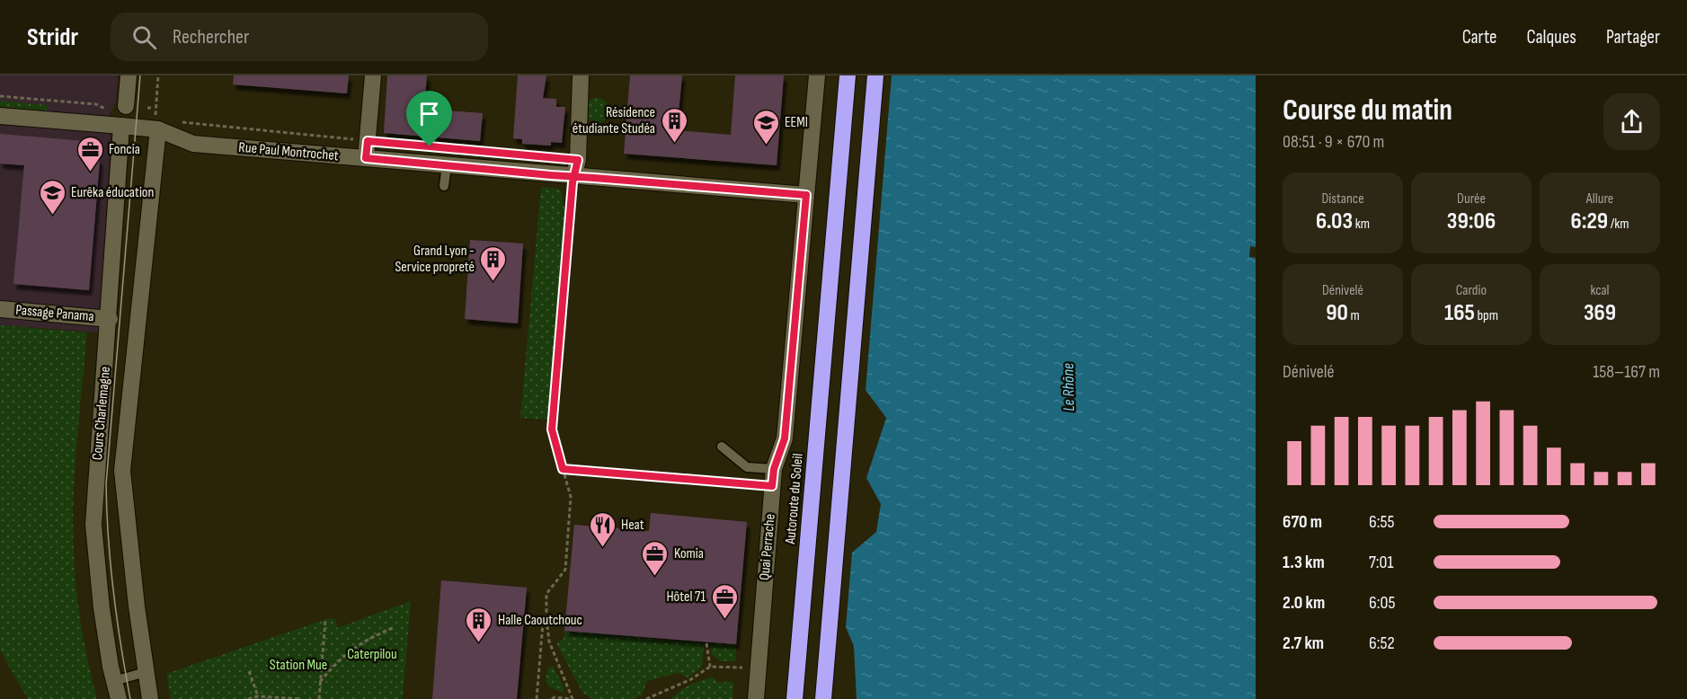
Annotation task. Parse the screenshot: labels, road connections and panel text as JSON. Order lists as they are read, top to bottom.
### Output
{
  "streets": {
    "highway": ["Autoroute du Soleil"],
    "street": [
      "Rue Paul Montrochet",
      "Passage Panama",
      "Cours Charlemagne",
      "Quai Perrache"
    ]
  },
  "crossings": [
    ["Rue Paul Montrochet", "Cours Charlemagne"],
    ["Rue Paul Montrochet", "Quai Perrache"],
    ["Passage Panama", "Cours Charlemagne"]
  ],
  "water": ["Le Rhône"],
  "parks": ["Caterpilou", "Station Mue"],
  "places": {
    "building": ["Résidence étudiante Studéa", "Grand Lyon - Service propreté", "Halle Caoutchouc"],
    "school or university": ["EEMI", "Eurêka éducation"],
    "office": ["Foncia", "Komia", "Hôtel 71"],
    "restaurant": ["Heat"]
  },
  "page": {
    "header": "Stridr",
    "search": "Rechercher",
    "nav": ["Carte", "Calques", "Partager"],
    "heading": ["Course du matin", "08:51 · 9 × 670 m"],
    "stats": [
      ["Distance", "6.03 km"],
      ["Durée", "39:06"],
      ["Allure", "6:29 /km"],
      ["Dénivelé", "90 m"],
      ["Cardio", "165 bpm"],
      ["kcal", "369"]
    ],
    "chart": ["Dénivelé", "158–167 m"],
    "list": [
      {
        "name": "670 m",
        "note": "6:55"
      },
      {
        "name": "1.3 km",
        "note": "7:01"
      },
      {
        "name": "2.0 km",
        "note": "6:05"
      },
      {
        "name": "2.7 km",
        "note": "6:52"
      }
    ]
  }
}
